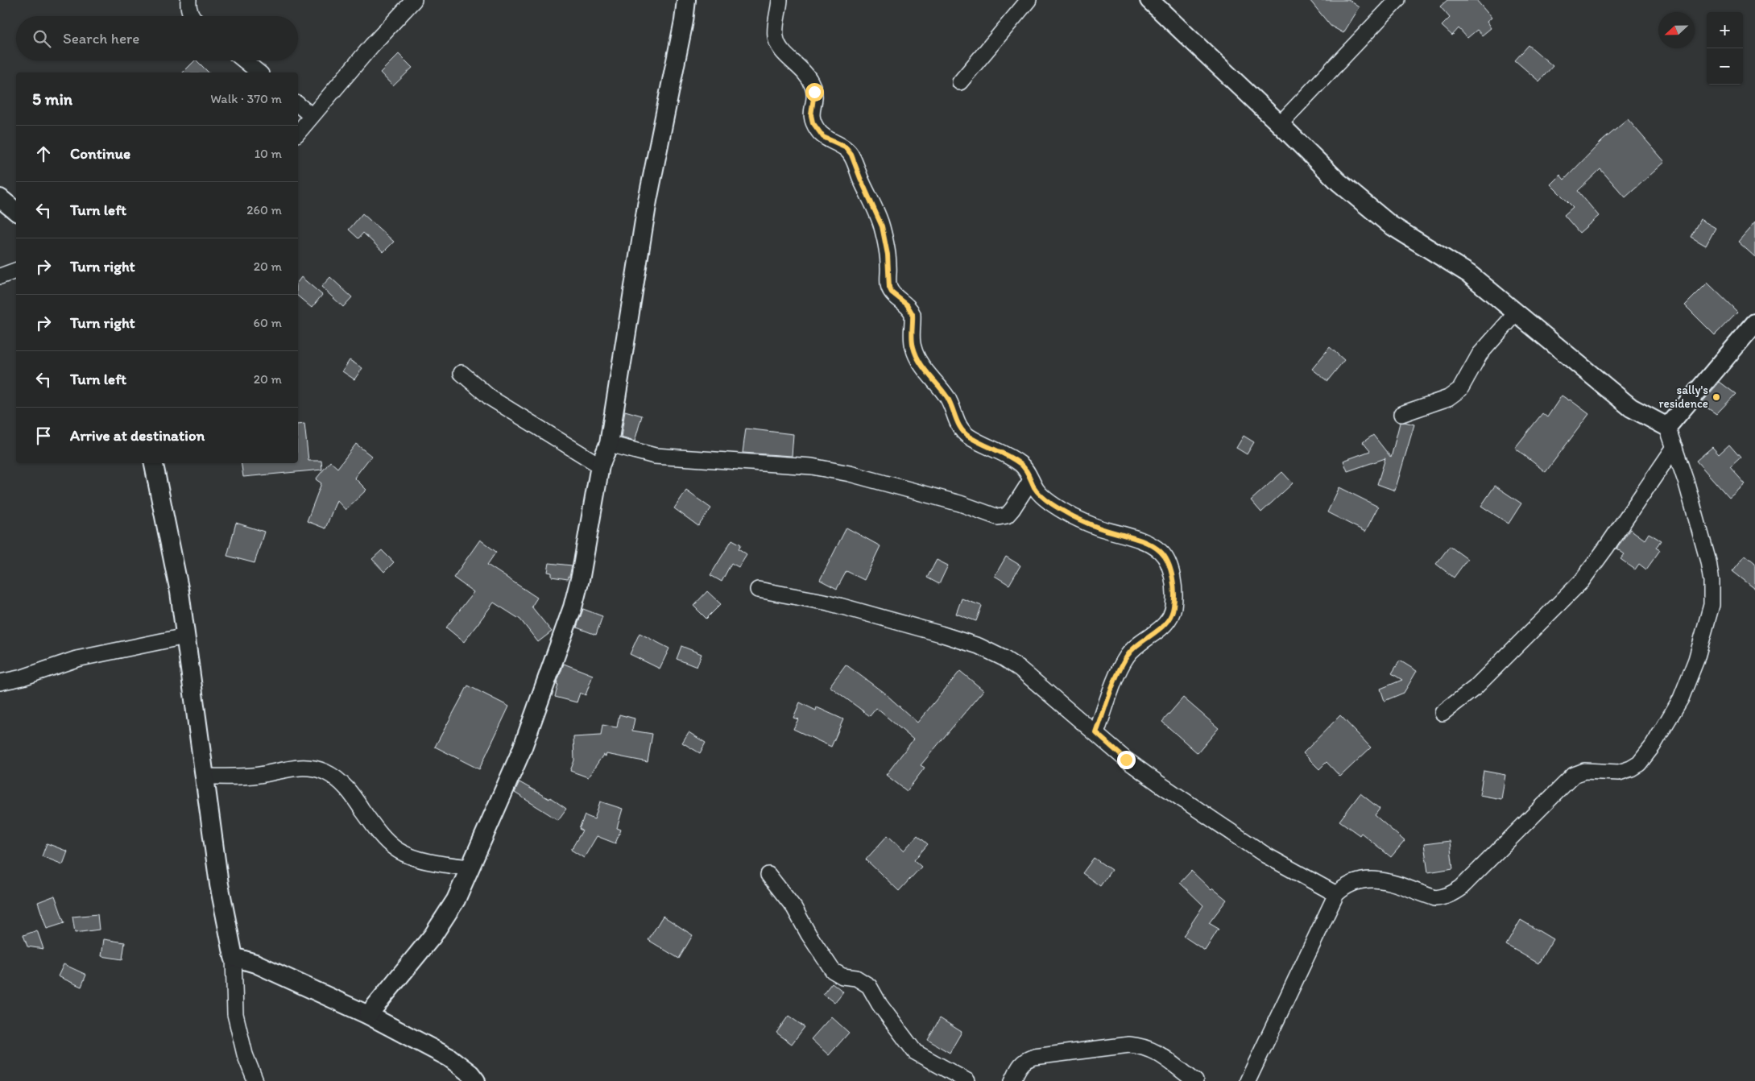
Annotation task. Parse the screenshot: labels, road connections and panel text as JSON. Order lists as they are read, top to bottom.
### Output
{
  "places": ["sally's residence"],
  "north": "left",
  "page": {
    "map_buttons": ["+", "−"],
    "search": "Search here",
    "heading": ["5 min", "Walk · 370 m"],
    "list": [
      ["Continue", "10 m"],
      ["Turn left", "260 m"],
      ["Turn right", "20 m"],
      ["Turn right", "60 m"],
      ["Turn left", "20 m"],
      "Arrive at destination"
    ]
  }
}
